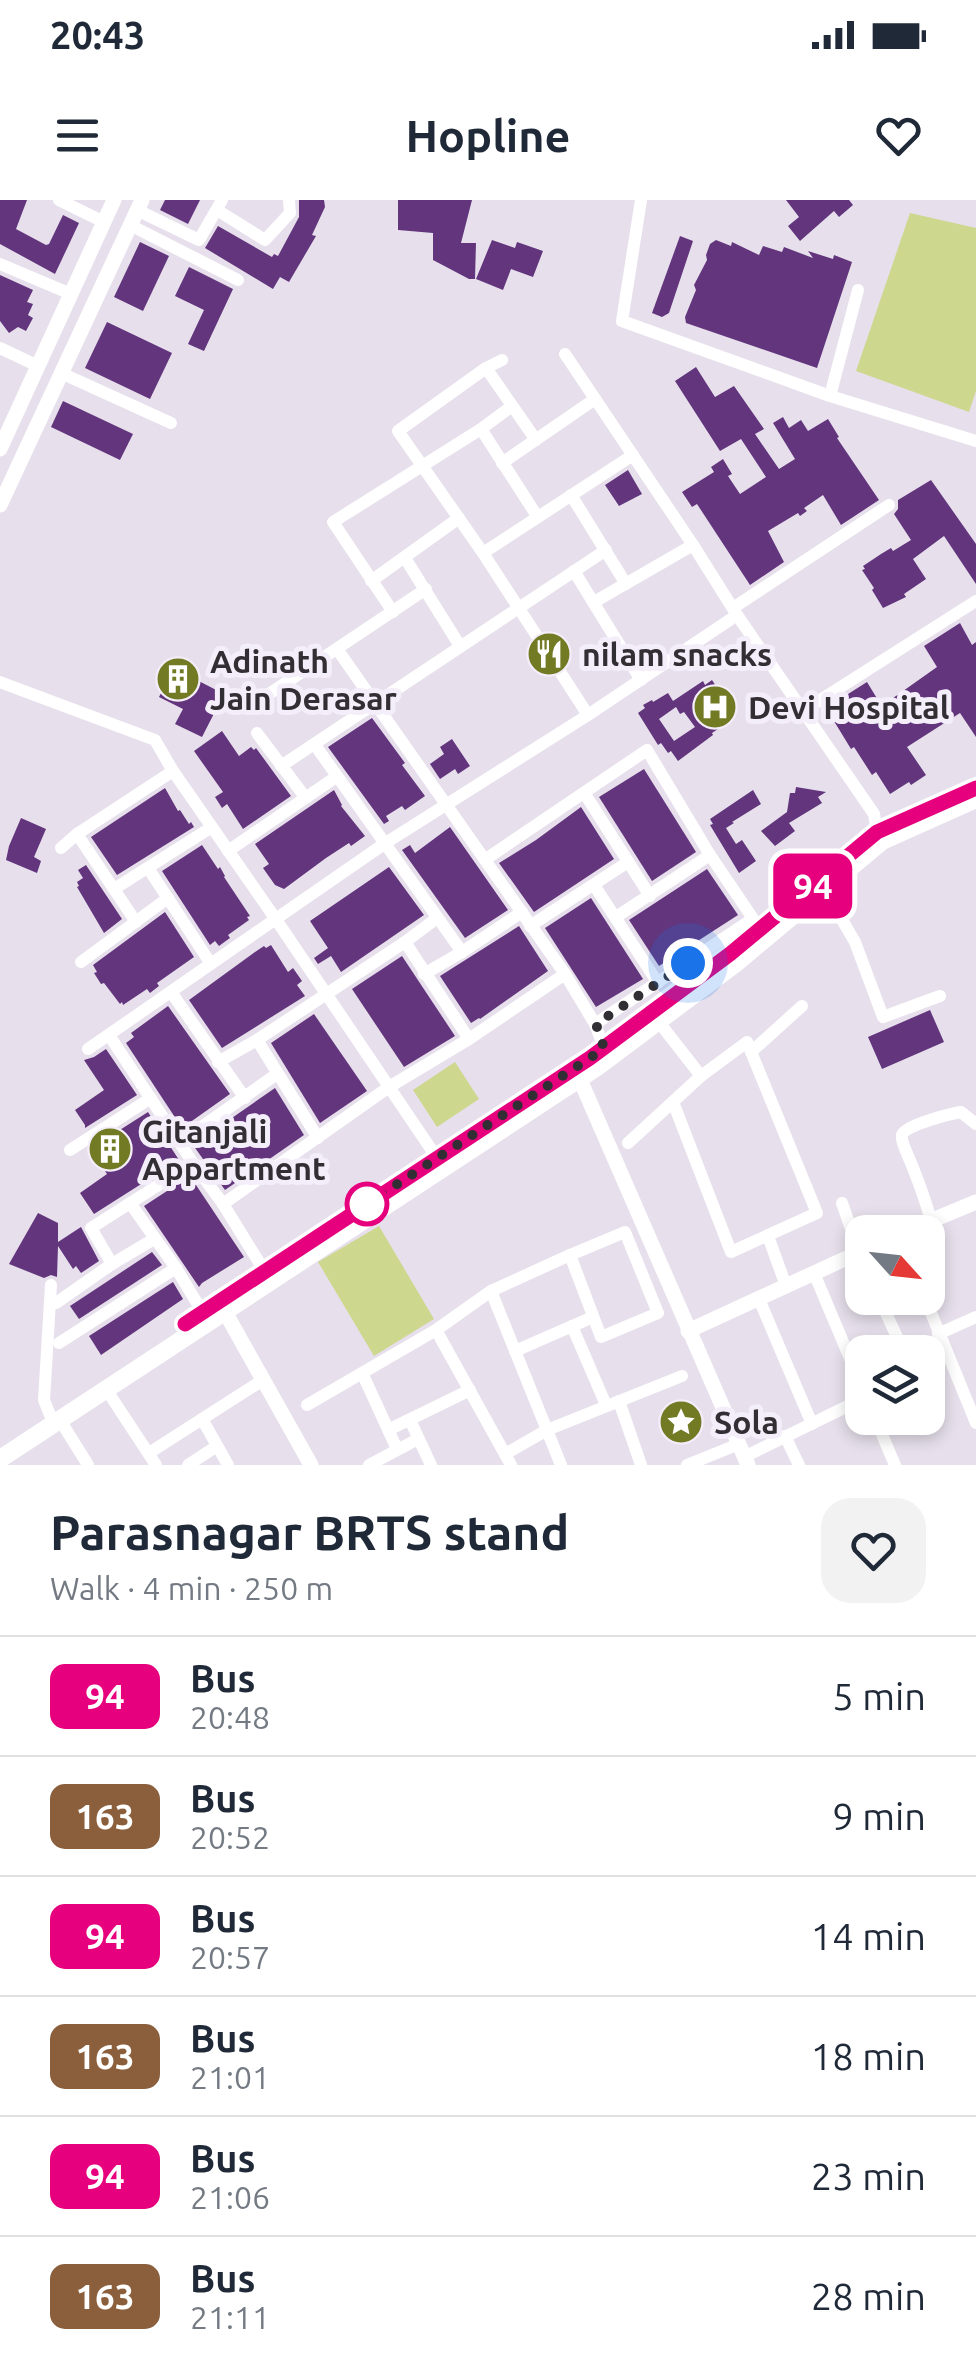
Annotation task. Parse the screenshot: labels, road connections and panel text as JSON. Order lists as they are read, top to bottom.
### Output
{
  "places": {
    "restaurant": ["nilam snacks"],
    "building": ["Adinath Jain Derasar", "Gitanjali Appartment"],
    "hospital": ["Devi Hospital"],
    "place": ["Sola"]
  },
  "lines": ["bus line 94"],
  "north": "bottom right",
  "page": {
    "status": "20:43",
    "header": "Hopline",
    "on_map": "94",
    "heading": ["Parasnagar BRTS stand", "Walk · 4 min · 250 m"],
    "list": [
      {
        "mark": "94",
        "name": "Bus",
        "note": "20:48",
        "value": "5 min"
      },
      {
        "mark": "163",
        "name": "Bus",
        "note": "20:52",
        "value": "9 min"
      },
      {
        "mark": "94",
        "name": "Bus",
        "note": "20:57",
        "value": "14 min"
      },
      {
        "mark": "163",
        "name": "Bus",
        "note": "21:01",
        "value": "18 min"
      },
      {
        "mark": "94",
        "name": "Bus",
        "note": "21:06",
        "value": "23 min"
      },
      {
        "mark": "163",
        "name": "Bus",
        "note": "21:11",
        "value": "28 min"
      }
    ]
  }
}
